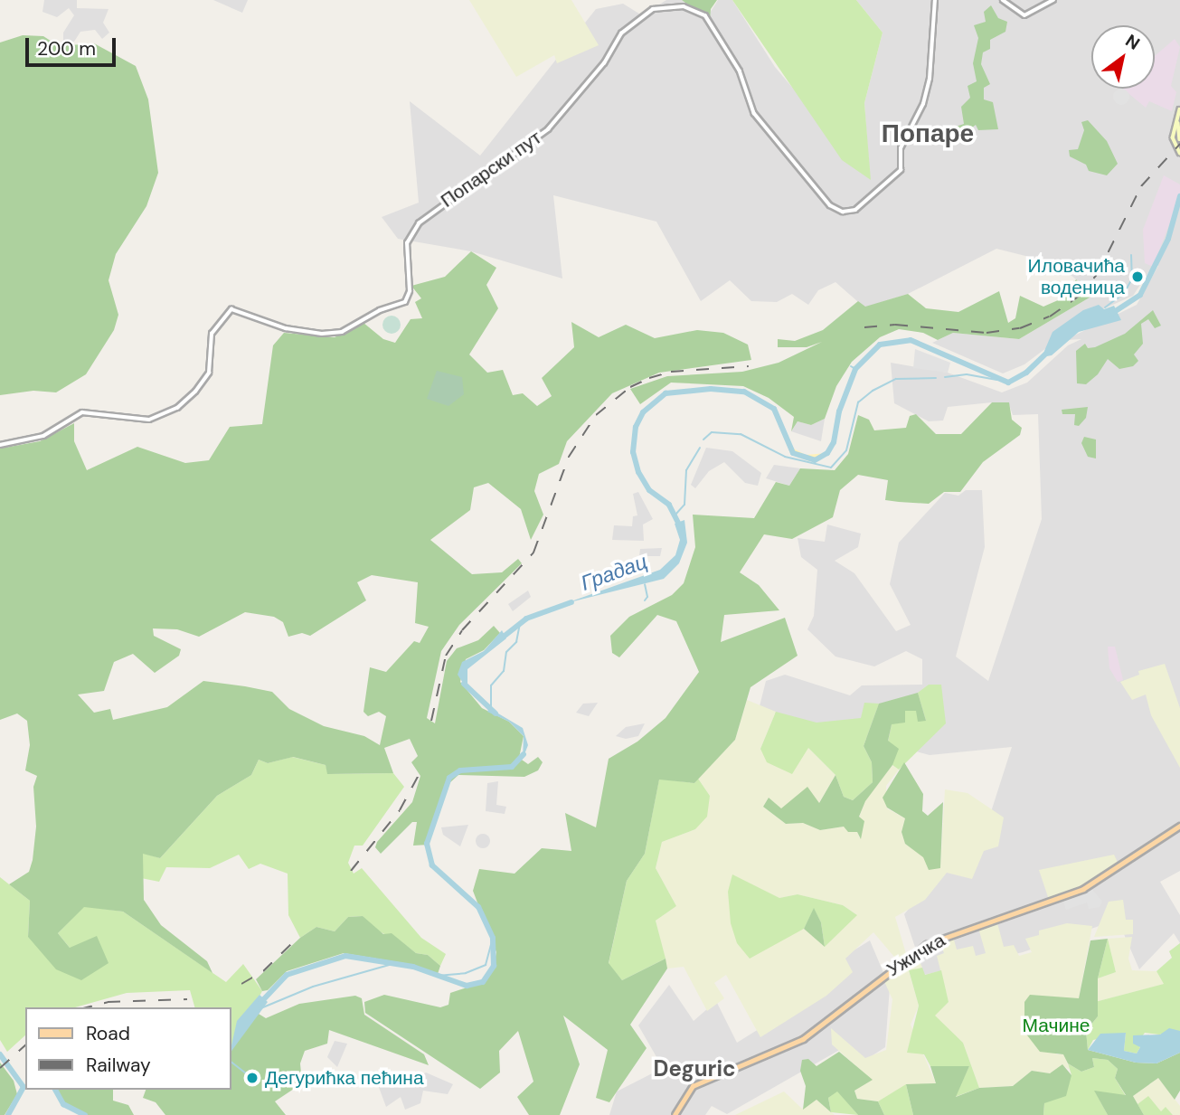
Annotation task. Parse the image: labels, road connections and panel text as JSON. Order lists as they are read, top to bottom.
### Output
{
  "streets": {
    "main road": ["Ужичка"],
    "street": ["Попарски пут"]
  },
  "districts": ["Попаре", "Deguric"],
  "water": ["Градац"],
  "parks": ["Мачине"],
  "places": ["Иловачића воденица", "Дегурићка пећина"],
  "legend": ["Road", "Railway"],
  "scale_bar": "200 m",
  "north": "top right"
}
